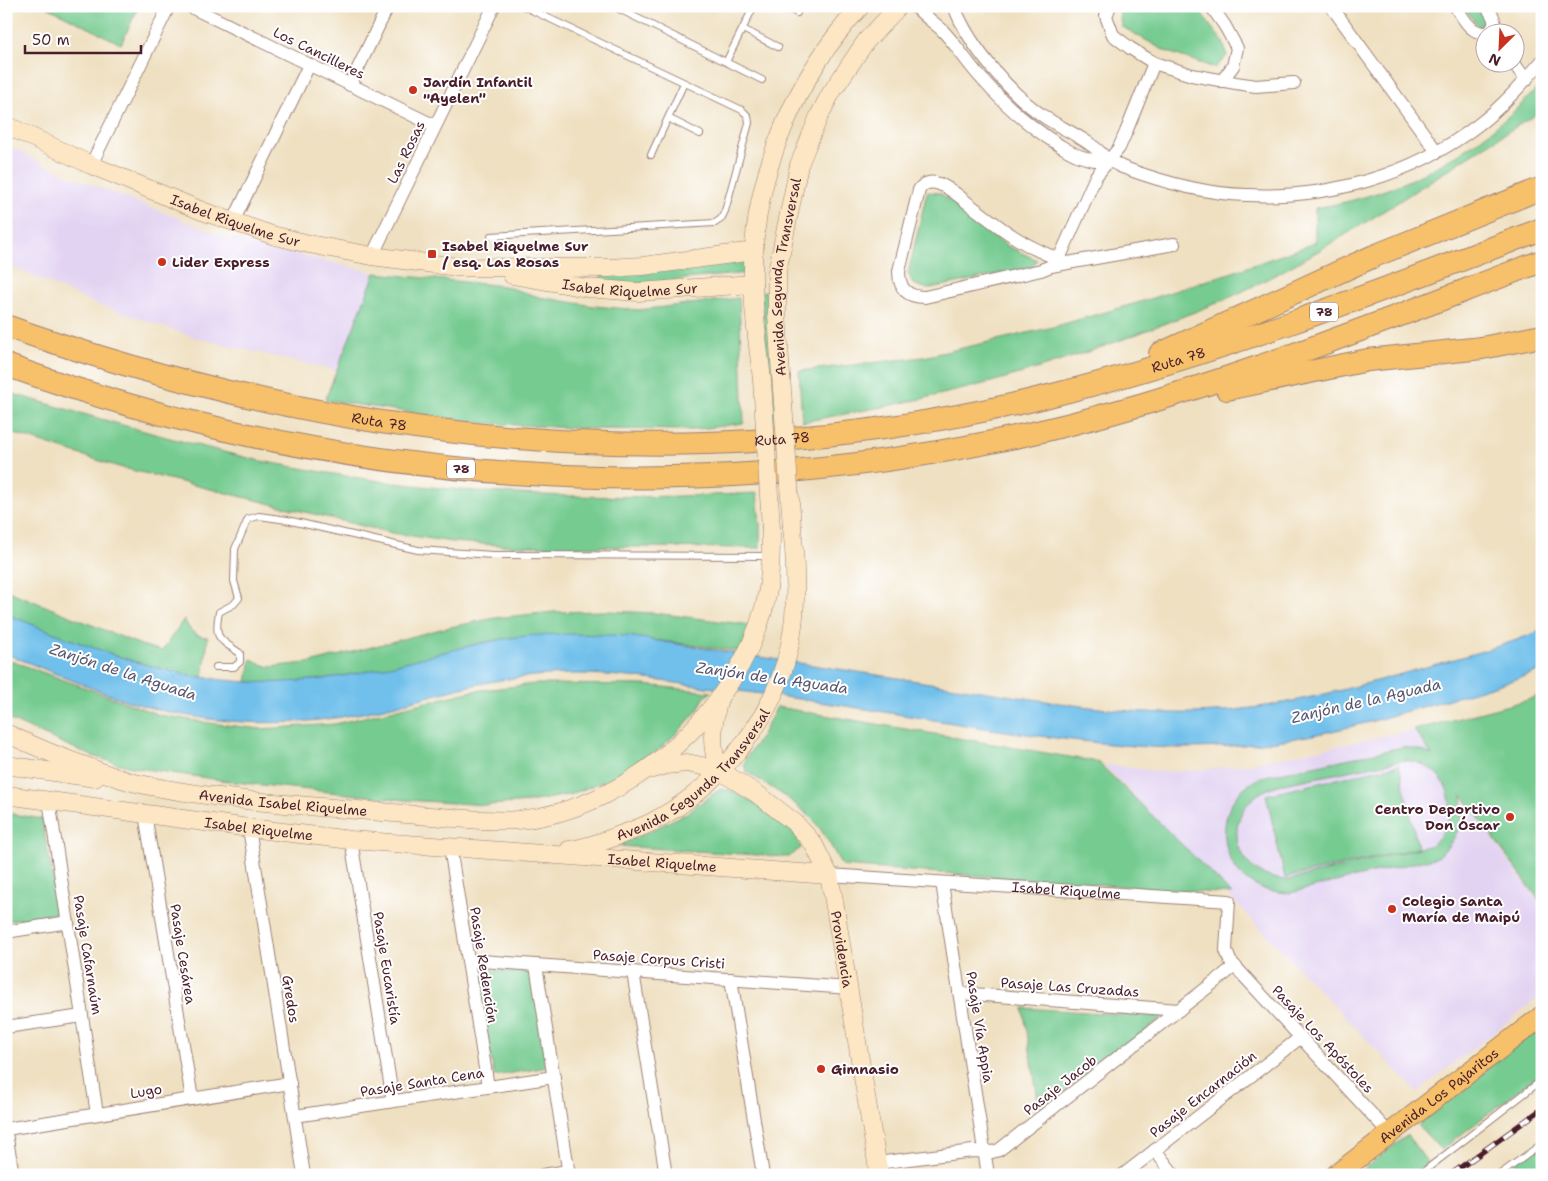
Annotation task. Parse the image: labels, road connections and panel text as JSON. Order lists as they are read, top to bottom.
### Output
{
  "streets": {
    "highway": ["78", "Ruta 78"],
    "main road": [
      "Isabel Riquelme Sur",
      "Avenida Segunda Transversal",
      "Avenida Isabel Riquelme",
      "Isabel Riquelme",
      "Providencia",
      "Avenida Los Pajaritos"
    ],
    "street": [
      "Los Cancilleres",
      "Las Rosas",
      "Pasaje Cesárea",
      "Pasaje Cafarnaúm",
      "Pasaje Corpus Cristi",
      "Pasaje Redención",
      "Pasaje Eucaristía",
      "Pasaje Las Cruzadas",
      "Gredos",
      "Pasaje Vía Appia",
      "Pasaje Los Apóstoles",
      "Pasaje Santa Cena",
      "Pasaje Jacob",
      "Lugo",
      "Pasaje Encarnación"
    ]
  },
  "crossings": [
    ["Los Cancilleres", "Las Rosas"],
    ["Las Rosas", "Isabel Riquelme Sur"],
    ["Isabel Riquelme Sur", "Avenida Segunda Transversal"],
    ["Avenida Segunda Transversal", "Avenida Isabel Riquelme"],
    ["Avenida Segunda Transversal", "Isabel Riquelme"],
    ["Avenida Segunda Transversal", "Providencia"],
    ["Isabel Riquelme", "Providencia"],
    ["Isabel Riquelme", "Pasaje Cesárea"],
    ["Isabel Riquelme", "Pasaje Cafarnaúm"],
    ["Isabel Riquelme", "Pasaje Redención"],
    ["Isabel Riquelme", "Pasaje Eucaristía"],
    ["Isabel Riquelme", "Gredos"],
    ["Isabel Riquelme", "Pasaje Vía Appia"],
    ["Isabel Riquelme", "Pasaje Los Apóstoles"],
    ["Isabel Riquelme", "Pasaje Jacob"],
    ["Providencia", "Pasaje Corpus Cristi"],
    ["Providencia", "Pasaje Jacob"],
    ["Pasaje Cesárea", "Lugo"],
    ["Pasaje Cafarnaúm", "Lugo"],
    ["Pasaje Corpus Cristi", "Pasaje Redención"],
    ["Pasaje Redención", "Pasaje Santa Cena"],
    ["Pasaje Eucaristía", "Pasaje Santa Cena"],
    ["Pasaje Las Cruzadas", "Pasaje Vía Appia"],
    ["Pasaje Las Cruzadas", "Pasaje Jacob"],
    ["Gredos", "Pasaje Santa Cena"],
    ["Gredos", "Lugo"],
    ["Pasaje Vía Appia", "Pasaje Jacob"],
    ["Pasaje Los Apóstoles", "Pasaje Jacob"],
    ["Pasaje Los Apóstoles", "Pasaje Encarnación"],
    ["Pasaje Los Apóstoles", "Avenida Los Pajaritos"]
  ],
  "water": ["Zanjón de la Aguada"],
  "places": {
    "other": [
      "Jardín Infantil \"Ayelen\"",
      "Lider Express",
      "Centro Deportivo Don Óscar",
      "Colegio Santa María de Maipú",
      "Gimnasio"
    ],
    "transit": ["Isabel Riquelme Sur / esq. Las Rosas"]
  },
  "scale_bar": "50 m",
  "north": "bottom left"
}
